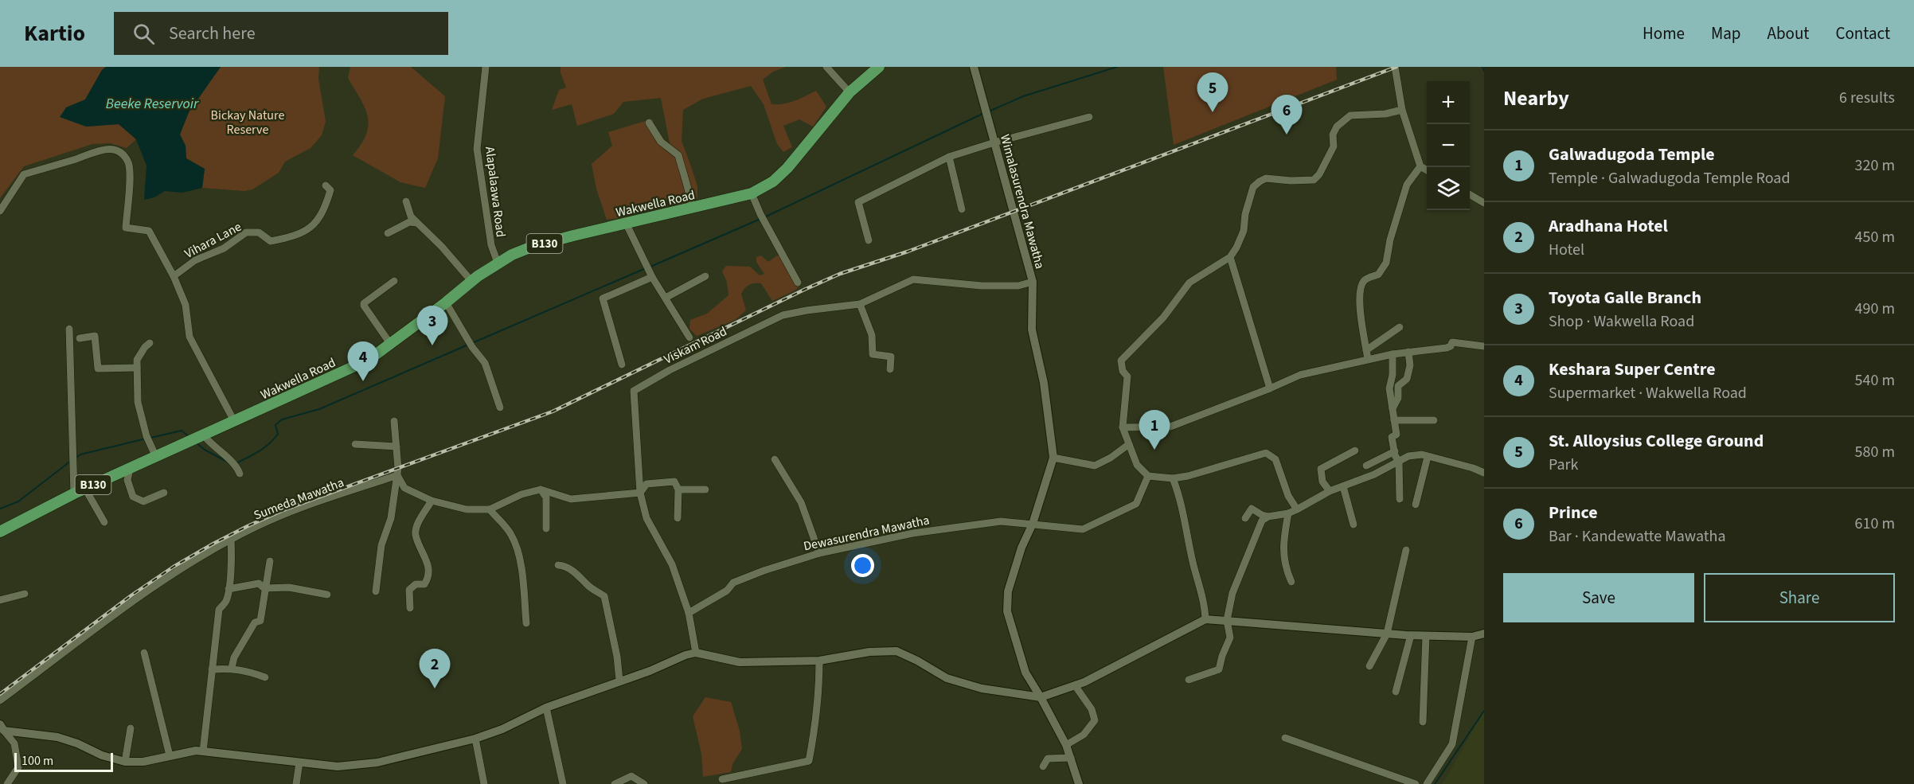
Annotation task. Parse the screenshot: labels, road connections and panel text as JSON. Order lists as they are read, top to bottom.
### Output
{
  "streets": {
    "main road": ["Wakwella Road", "B130"],
    "street": [
      "Alapalaawa Road",
      "Wimalasurendra Mawatha",
      "Vihara Lane",
      "Viskam Road",
      "Sumeda Mawatha",
      "Dewasurendra Mawatha"
    ]
  },
  "crossings": [
    ["Alapalaawa Road", "Wakwella Road"],
    ["Wimalasurendra Mawatha", "Viskam Road"],
    ["Viskam Road", "Dewasurendra Mawatha"]
  ],
  "water": ["Beeke Reservoir"],
  "parks": ["Bickay Nature Reserve"],
  "scale_bar": "100 m",
  "page": {
    "header": "Kartio",
    "search": "Search here",
    "nav": [
      "Home",
      "Map",
      "About",
      "Contact"
    ],
    "heading": ["Nearby", "6 results"],
    "pins": [
      "5",
      "6",
      "3",
      "4",
      "1",
      "2"
    ],
    "map_buttons": ["+", "−"],
    "list": [
      {
        "mark": "1",
        "name": "Galwadugoda Temple",
        "note": "Temple · Galwadugoda Temple Road",
        "value": "320 m"
      },
      {
        "mark": "2",
        "name": "Aradhana Hotel",
        "note": "Hotel",
        "value": "450 m"
      },
      {
        "mark": "3",
        "name": "Toyota Galle Branch",
        "note": "Shop · Wakwella Road",
        "value": "490 m"
      },
      {
        "mark": "4",
        "name": "Keshara Super Centre",
        "note": "Supermarket · Wakwella Road",
        "value": "540 m"
      },
      {
        "mark": "5",
        "name": "St. Alloysius College Ground",
        "note": "Park",
        "value": "580 m"
      },
      {
        "mark": "6",
        "name": "Prince",
        "note": "Bar · Kandewatte Mawatha",
        "value": "610 m"
      }
    ],
    "buttons": ["Save", "Share"],
    "scale": "100 m"
  }
}
